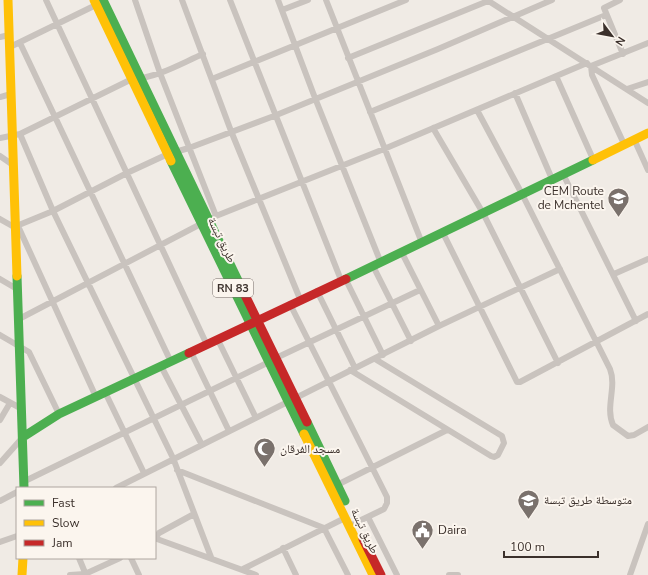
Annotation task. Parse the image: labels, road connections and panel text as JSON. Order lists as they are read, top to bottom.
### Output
{
  "streets": {
    "street": ["طريق تبسة", "RN 83"]
  },
  "places": {
    "school or university": ["CEM Route de Mchentel", "متوسطة طريق تبسة"],
    "mosque": ["مسجد الفرقان"],
    "public building": ["Daira"]
  },
  "legend": ["Fast", "Slow", "Jam"],
  "scale_bar": "100 m",
  "north": "bottom right"
}
